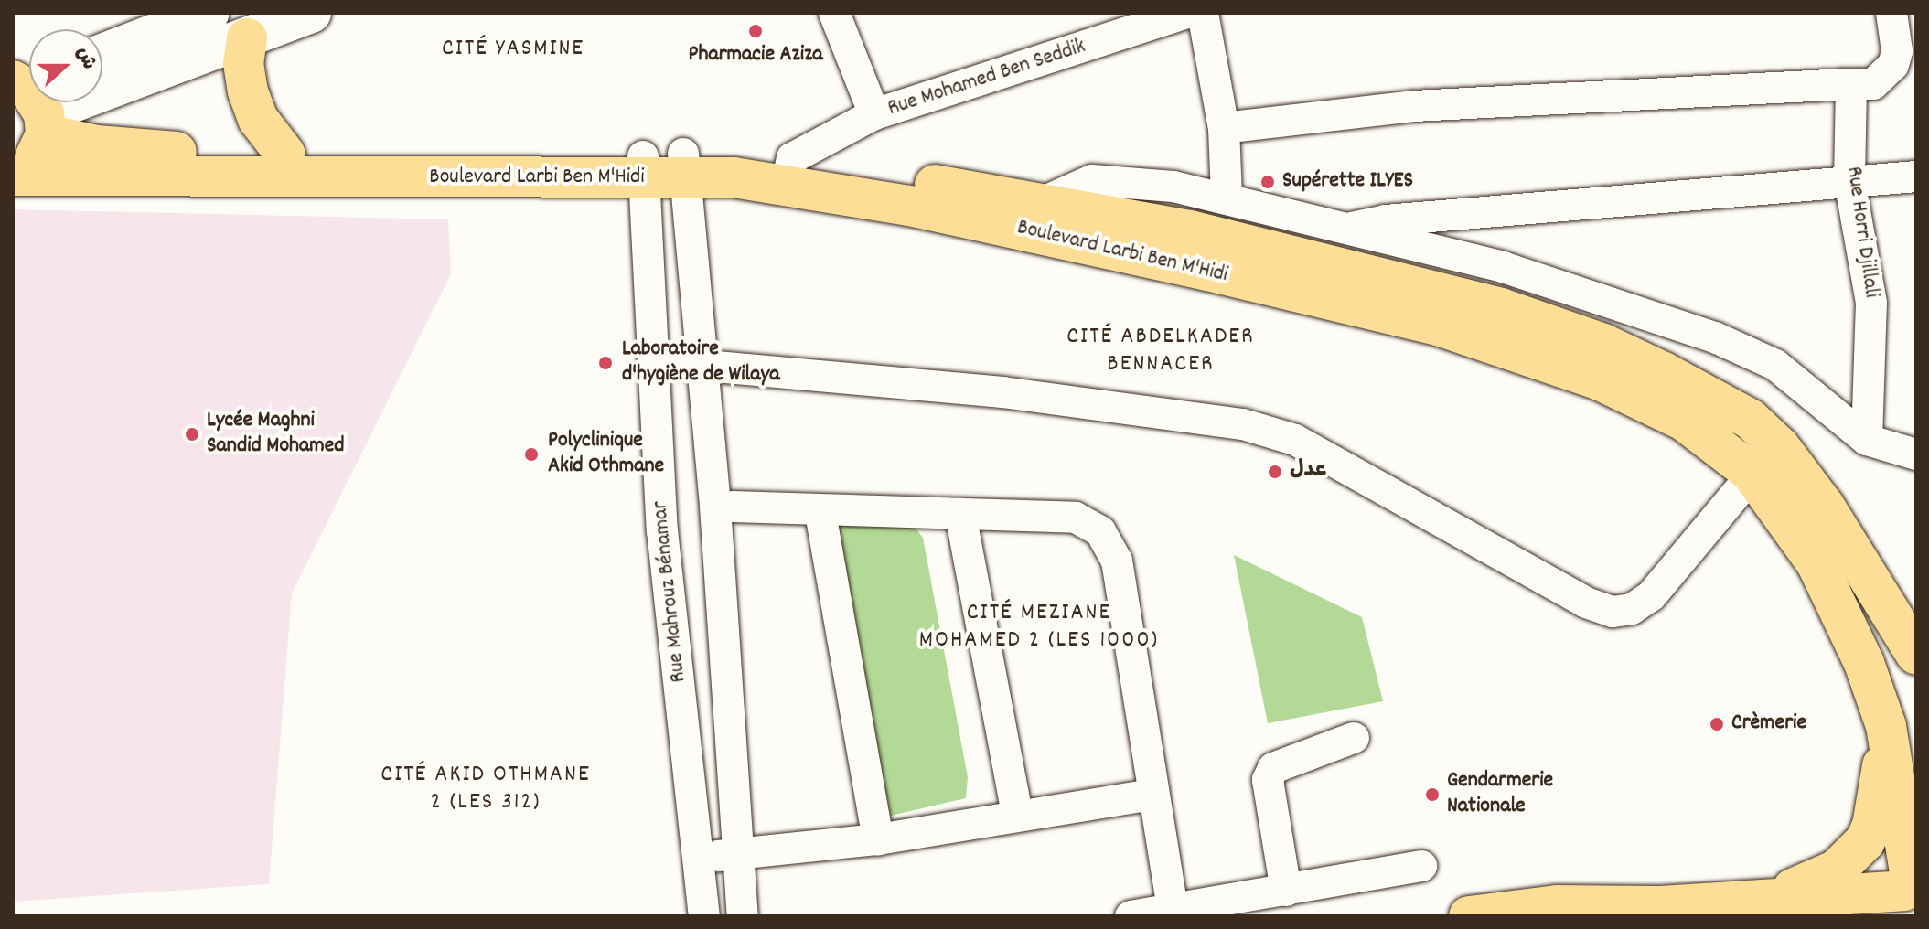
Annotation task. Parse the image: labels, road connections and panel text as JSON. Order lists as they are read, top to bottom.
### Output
{
  "streets": {
    "main road": ["Boulevard Larbi Ben M'Hidi"],
    "street": ["Rue Mohamed Ben Seddik", "Rue Horri Djillali", "Rue Mahrouz Bénamar"]
  },
  "crossings": [
    ["Rue Mohamed Ben Seddik", "Boulevard Larbi Ben M'Hidi"],
    ["Boulevard Larbi Ben M'Hidi", "Rue Mahrouz Bénamar"]
  ],
  "districts": [
    "CITÉ YASMINE",
    "CITÉ ABDELKADER BENNACER",
    "CITÉ MEZIANE MOHAMED 2 (LES 1000)",
    "CITÉ AKID OTHMANE 2 (LES 312)"
  ],
  "places": [
    "Pharmacie Aziza",
    "Supérette ILYES",
    "Laboratoire d'hygiène de Wilaya",
    "Lycée Maghni Sandid Mohamed",
    "Polyclinique Akid Othmane",
    "عدل",
    "Crèmerie",
    "Gendarmerie Nationale"
  ],
  "north": "right"
}
